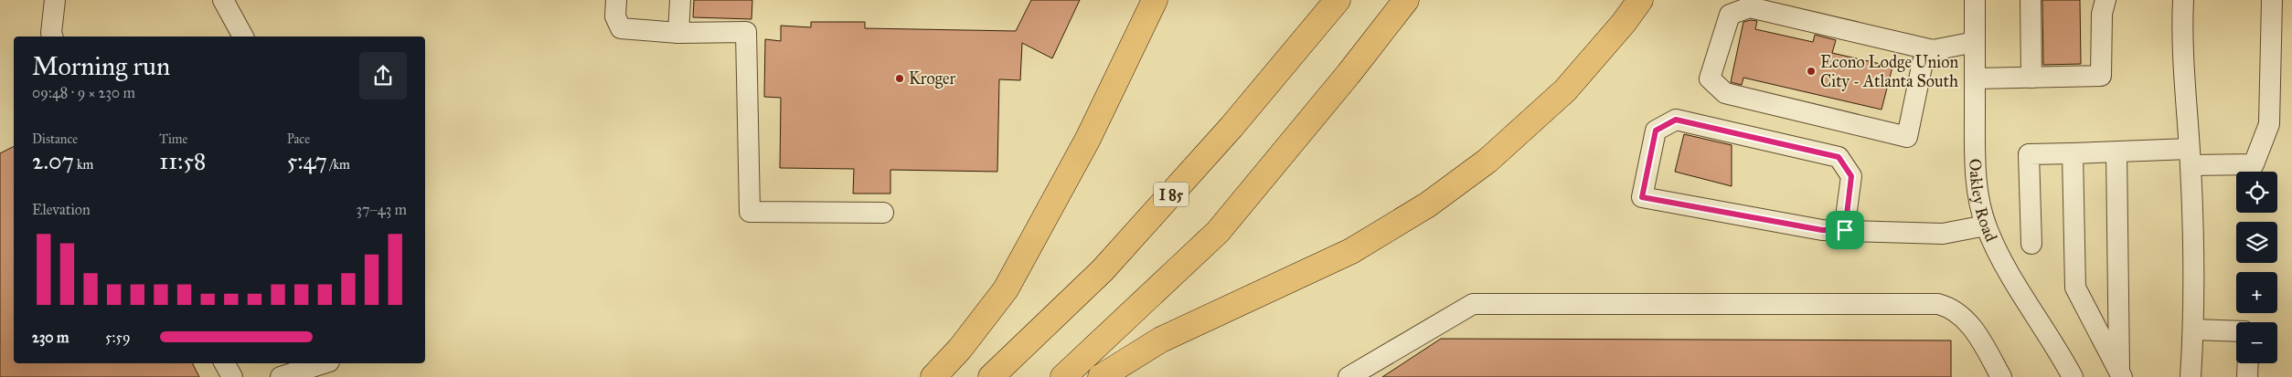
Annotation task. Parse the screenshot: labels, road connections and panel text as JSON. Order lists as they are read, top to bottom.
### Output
{
  "streets": {
    "highway": ["I 85"],
    "street": ["Oakley Road"]
  },
  "places": ["Econo Lodge Union City - Atlanta South", "Kroger"],
  "page": {
    "heading": ["Morning run", "09:48 · 9 × 230 m"],
    "stats": [
      ["Distance", "2.07 km"],
      ["Time", "11:58"],
      ["Pace", "5:47 /km"]
    ],
    "map_buttons": ["+", "−"],
    "chart": ["Elevation", "37–43 m"],
    "list": [
      {
        "name": "230 m",
        "note": "5:59"
      }
    ]
  }
}
